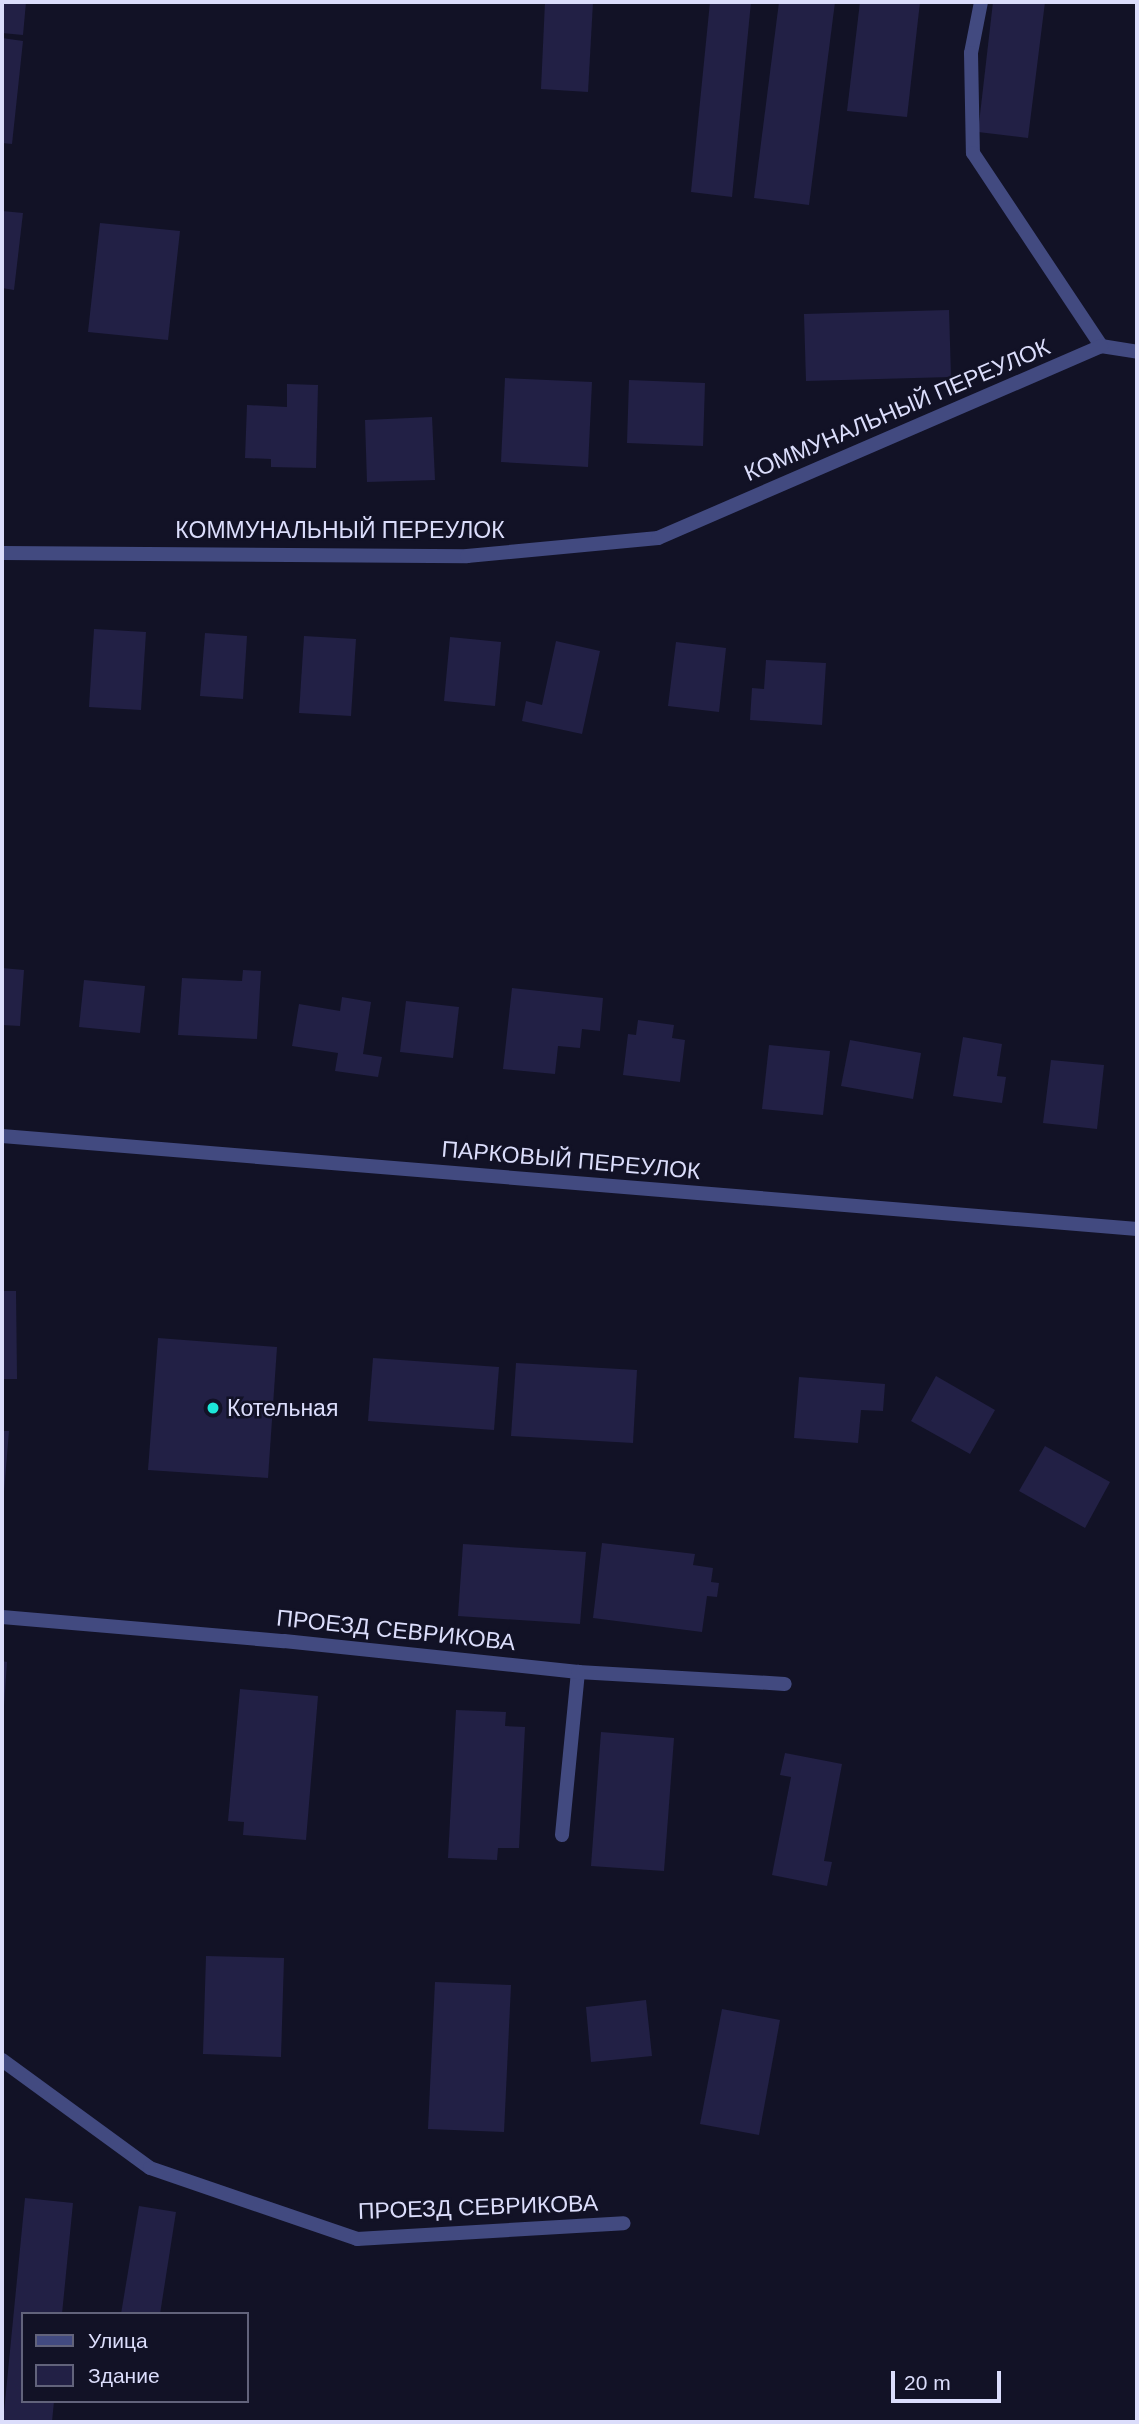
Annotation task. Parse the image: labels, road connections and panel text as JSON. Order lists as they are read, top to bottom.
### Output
{
  "streets": {
    "street": ["КОММУНАЛЬНЫЙ ПЕРЕУЛОК", "ПАРКОВЫЙ ПЕРЕУЛОК", "ПРОЕЗД СЕВРИКОВА"]
  },
  "places": ["Котельная"],
  "legend": ["Улица", "Здание"],
  "scale_bar": "20 m"
}
